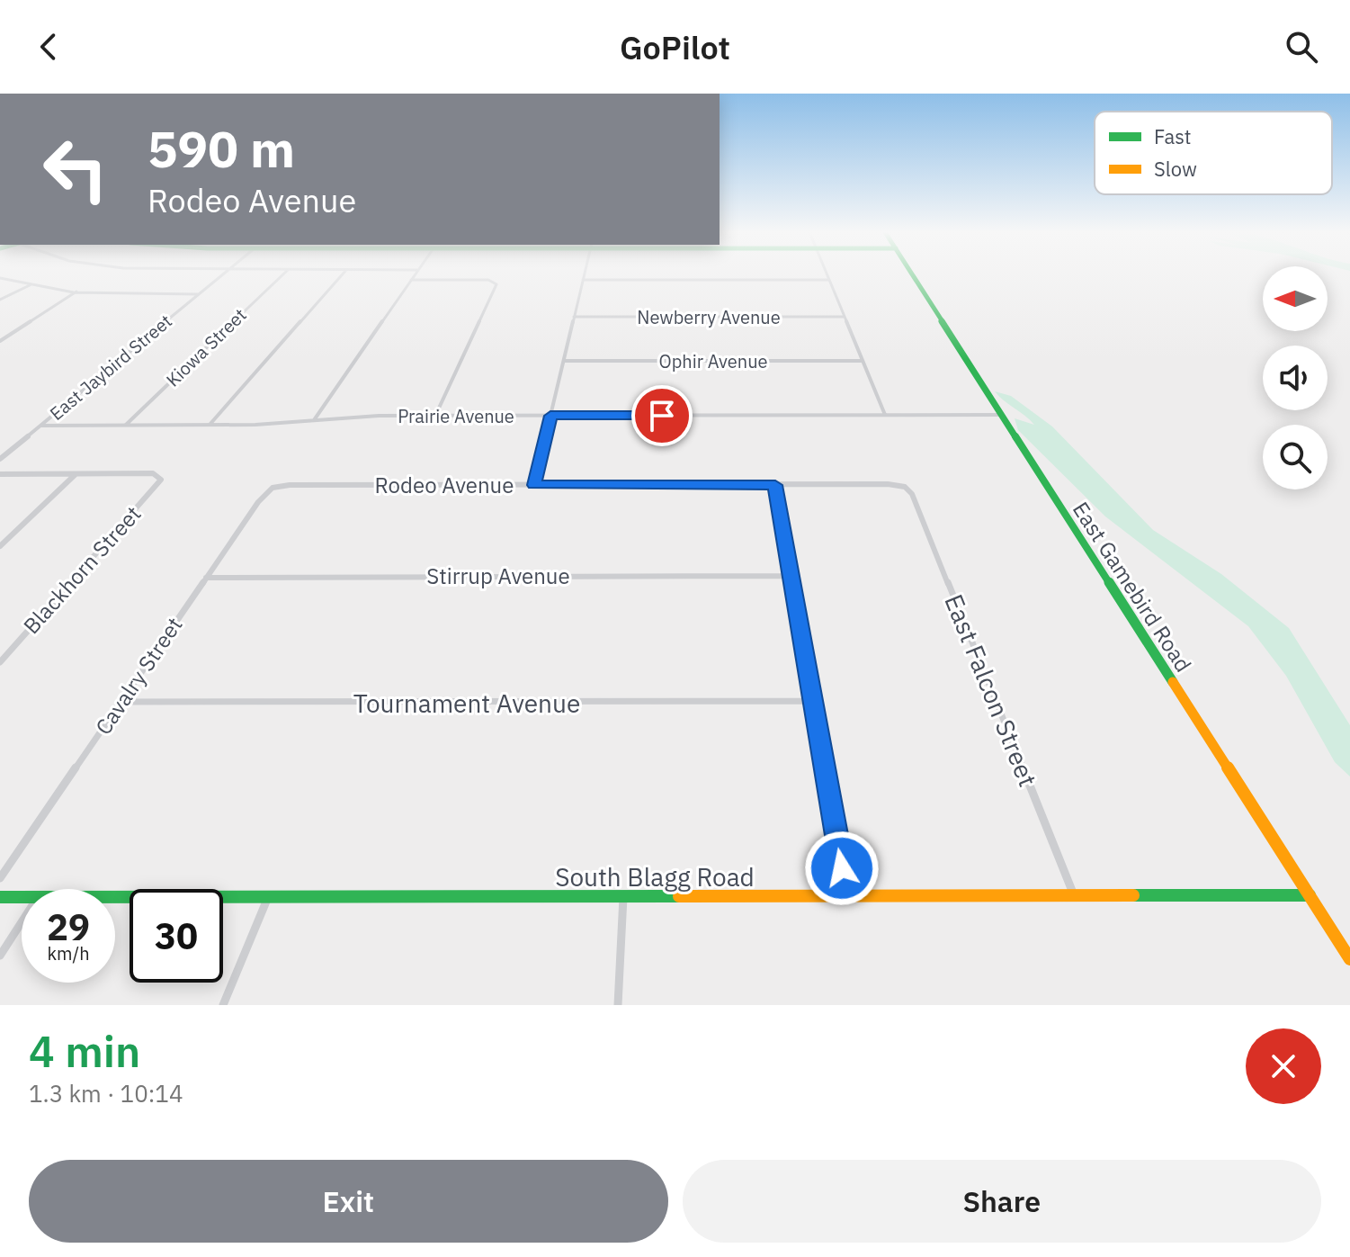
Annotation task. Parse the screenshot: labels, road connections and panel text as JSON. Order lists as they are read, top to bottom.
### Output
{
  "streets": {
    "main road": ["East Gamebird Road", "South Blagg Road"],
    "street": [
      "Newberry Avenue",
      "Kiowa Street",
      "Ophir Avenue",
      "East Jaybird Street",
      "Prairie Avenue",
      "Rodeo Avenue",
      "Blackhorn Street",
      "Stirrup Avenue",
      "Cavalry Street",
      "East Falcon Street",
      "Tournament Avenue"
    ]
  },
  "crossings": [
    ["Kiowa Street", "Prairie Avenue"],
    ["East Jaybird Street", "Prairie Avenue"],
    ["Prairie Avenue", "East Gamebird Road"],
    ["Rodeo Avenue", "Cavalry Street"],
    ["Rodeo Avenue", "East Falcon Street"],
    ["Stirrup Avenue", "Cavalry Street"],
    ["East Gamebird Road", "South Blagg Road"],
    ["Cavalry Street", "Tournament Avenue"],
    ["East Falcon Street", "South Blagg Road"]
  ],
  "legend": ["Fast", "Slow"],
  "north": "left",
  "page": {
    "header": "GoPilot",
    "turn": ["590 m", "Rodeo Avenue"],
    "speed": "29 km/h",
    "limit": "30",
    "heading": ["4 min", "1.3 km · 10:14"],
    "buttons": ["Exit", "Share"]
  }
}
